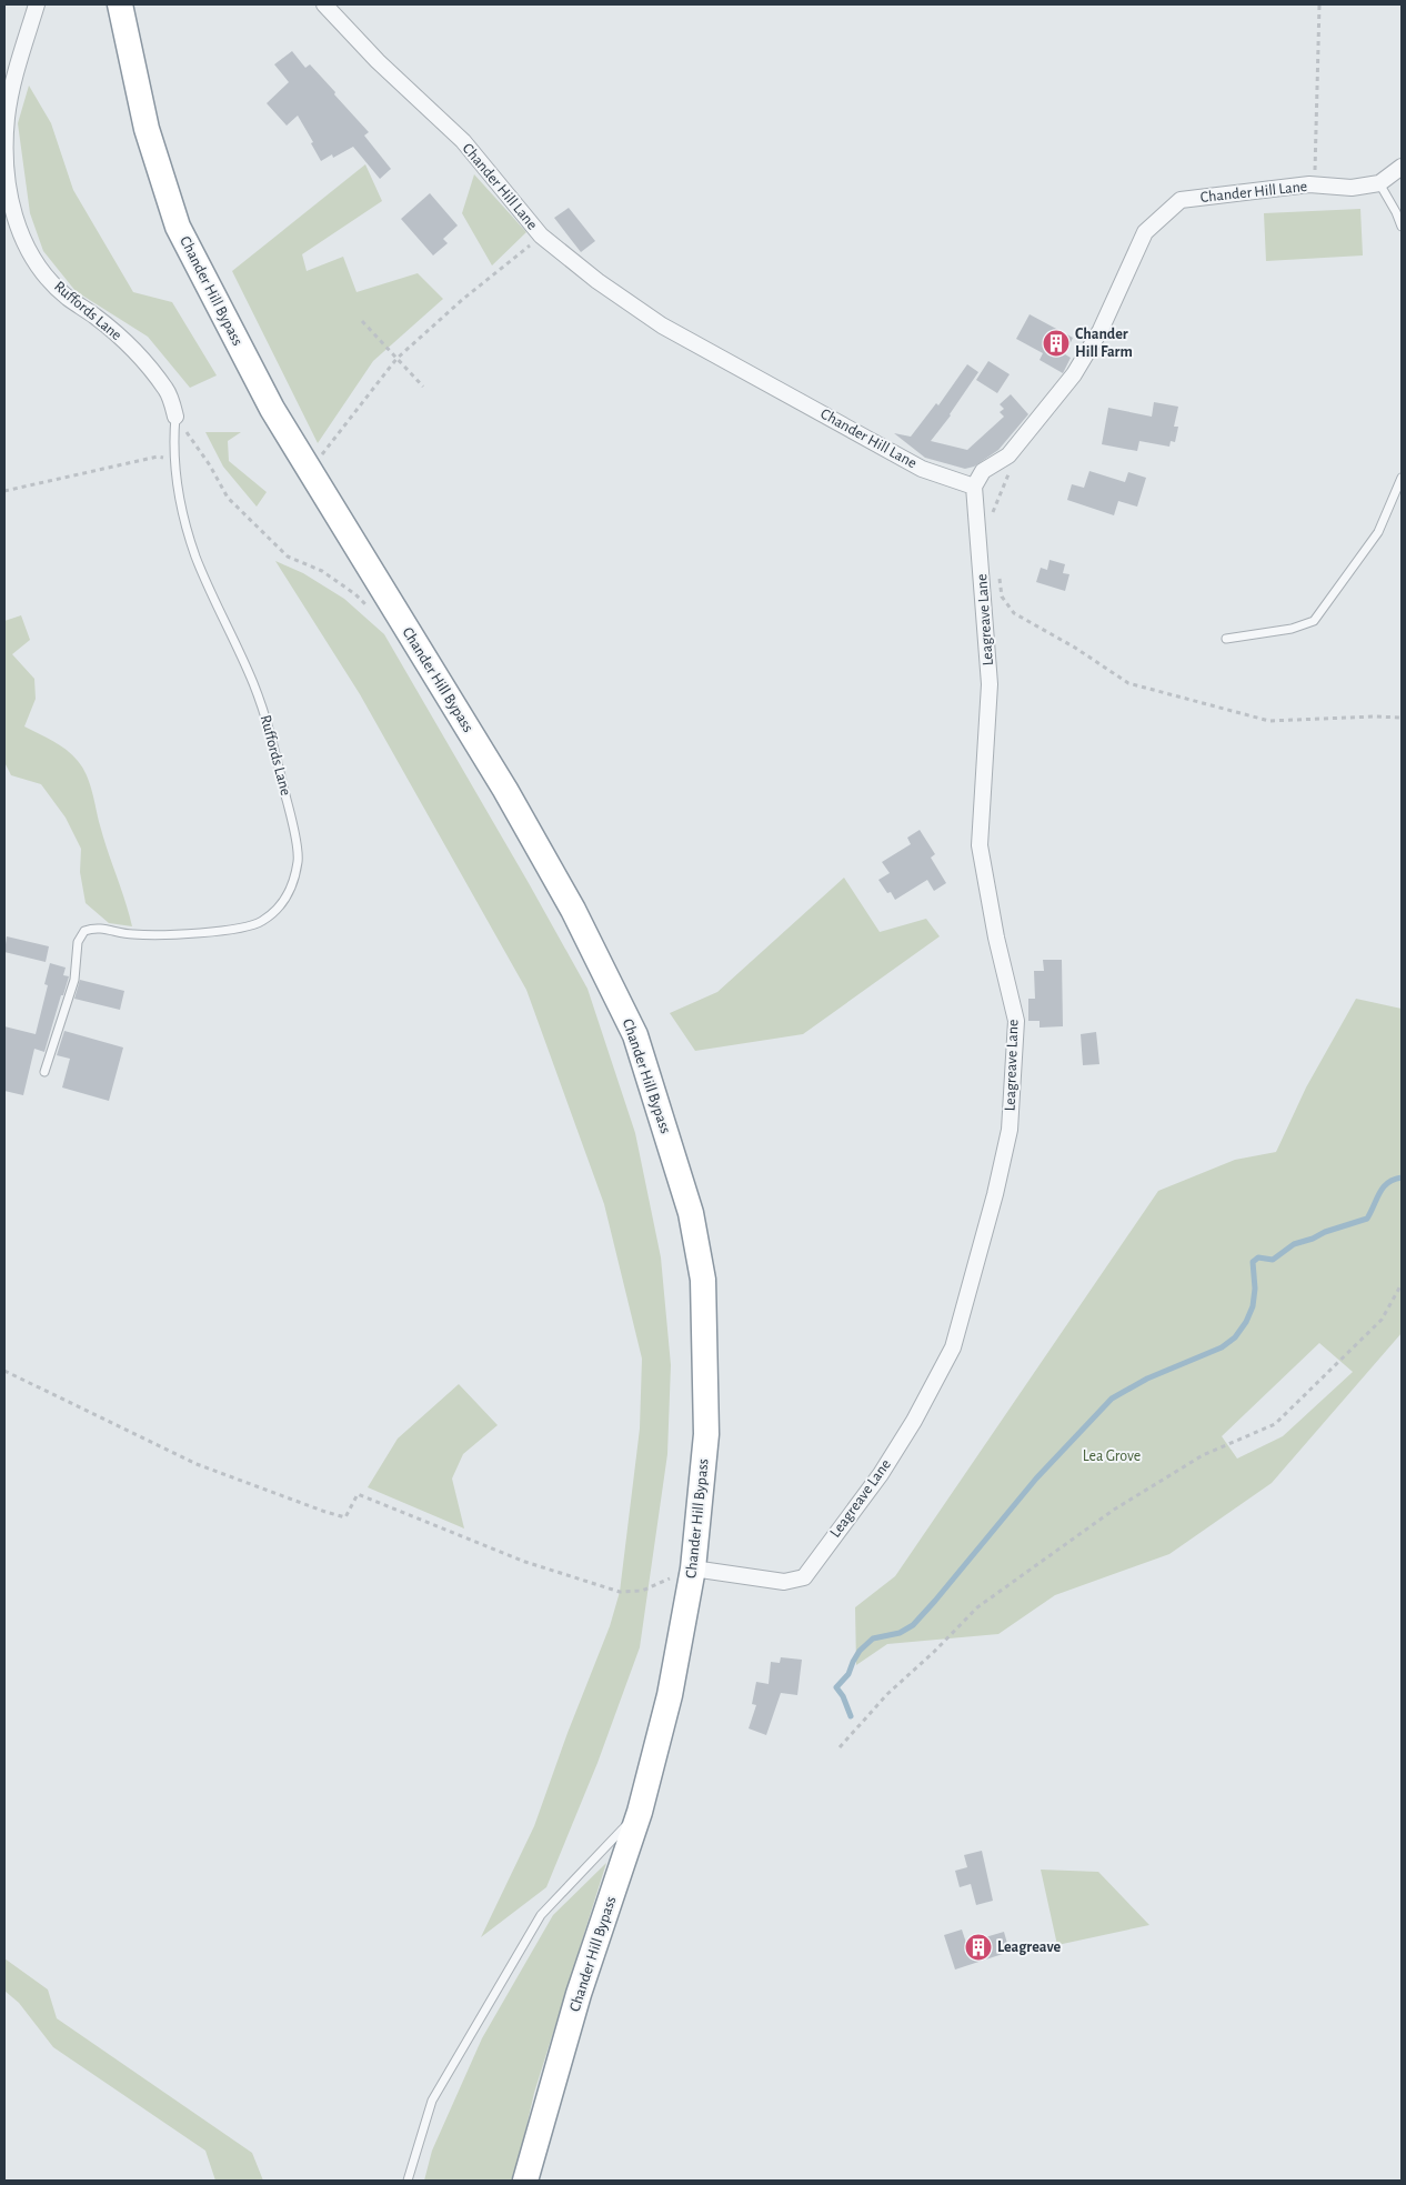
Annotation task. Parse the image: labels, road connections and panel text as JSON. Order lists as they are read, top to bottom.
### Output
{
  "streets": {
    "highway": ["Chander Hill Bypass"],
    "street": ["Chander Hill Lane", "Ruffords Lane", "Leagreave Lane"]
  },
  "crossings": [
    ["Chander Hill Lane", "Leagreave Lane"],
    ["Chander Hill Bypass", "Leagreave Lane"]
  ],
  "parks": ["Lea Grove"],
  "places": {
    "building": ["Chander Hill Farm", "Leagreave"]
  }
}
